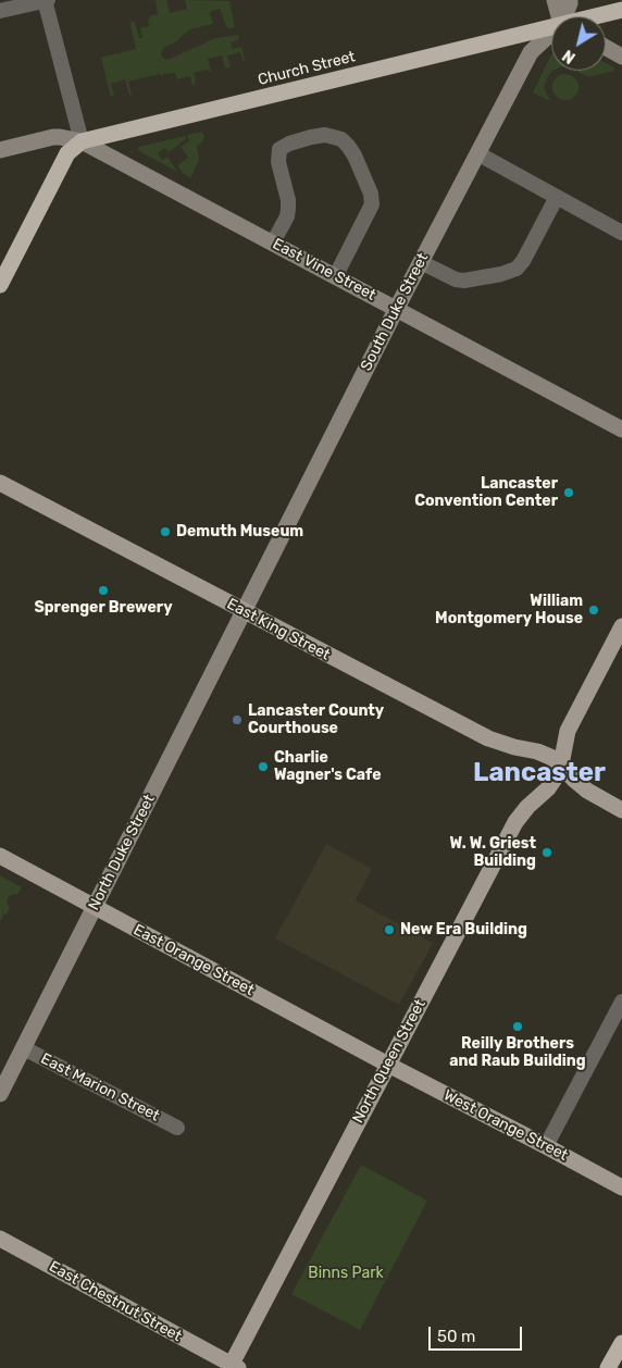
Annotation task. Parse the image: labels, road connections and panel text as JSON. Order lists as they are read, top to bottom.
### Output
{
  "streets": {
    "highway": ["Church Street"],
    "main road": [
      "East Vine Street",
      "South Duke Street",
      "East King Street",
      "North Duke Street",
      "East Orange Street",
      "North Queen Street",
      "West Orange Street",
      "East Chestnut Street"
    ],
    "street": ["East Marion Street"]
  },
  "crossings": [
    ["Church Street", "East Vine Street"],
    ["East Vine Street", "South Duke Street"],
    ["South Duke Street", "East King Street"],
    ["South Duke Street", "North Duke Street"],
    ["East King Street", "North Duke Street"],
    ["East King Street", "North Queen Street"],
    ["North Duke Street", "East Orange Street"],
    ["North Duke Street", "East Marion Street"],
    ["East Orange Street", "North Queen Street"],
    ["East Orange Street", "West Orange Street"],
    ["North Queen Street", "West Orange Street"],
    ["North Queen Street", "East Chestnut Street"]
  ],
  "districts": ["Lancaster"],
  "parks": ["Binns Park"],
  "places": [
    "Lancaster Convention Center",
    "Demuth Museum",
    "Sprenger Brewery",
    "William Montgomery House",
    "Lancaster County Courthouse",
    "Charlie Wagner's Cafe",
    "W. W. Griest Building",
    "New Era Building",
    "Reilly Brothers and Raub Building"
  ],
  "scale_bar": "50 m",
  "north": "bottom left"
}
